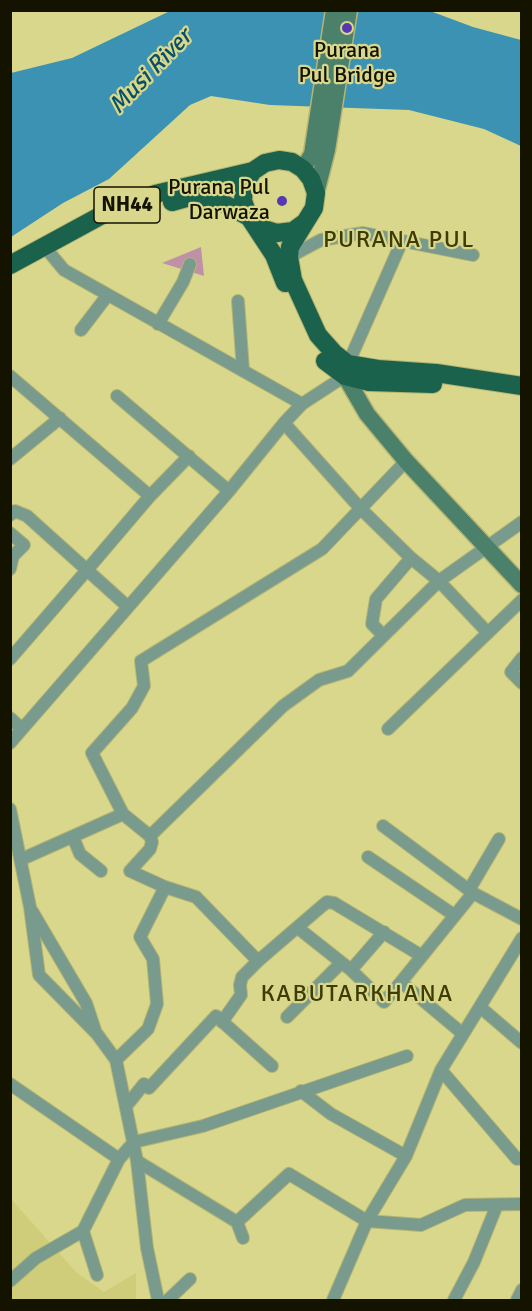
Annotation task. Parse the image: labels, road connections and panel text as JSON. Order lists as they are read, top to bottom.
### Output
{
  "streets": {
    "highway": ["NH44"]
  },
  "districts": ["PURANA PUL", "KABUTARKHANA"],
  "water": ["Musi River"],
  "places": ["Purana Pul Bridge", "Purana Pul Darwaza"]
}
